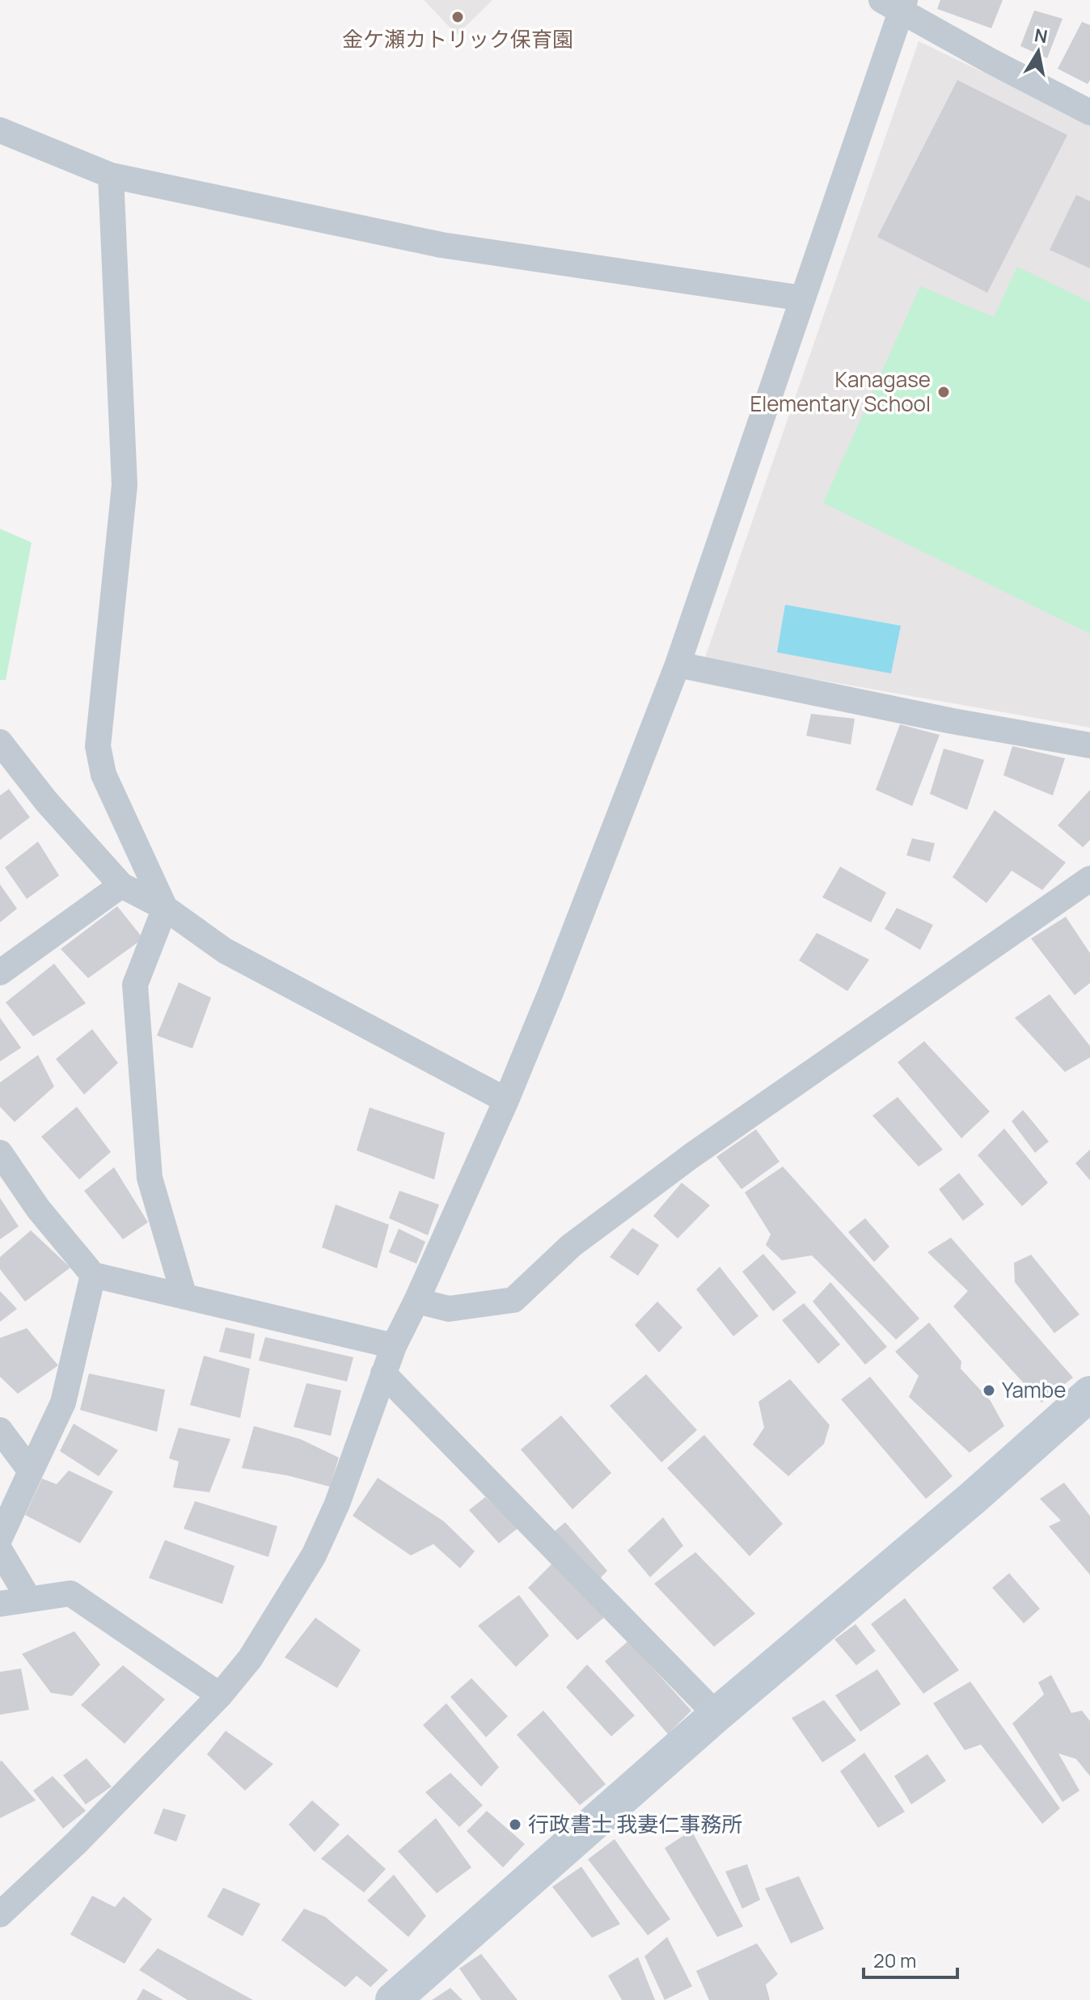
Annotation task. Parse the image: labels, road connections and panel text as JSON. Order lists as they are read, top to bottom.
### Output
{
  "places": [
    "金ケ瀬カトリック保育園",
    "Kanagase Elementary School",
    "Yambe",
    "行政書士 我妻仁事務所"
  ],
  "scale_bar": "20 m",
  "north": "top"
}
